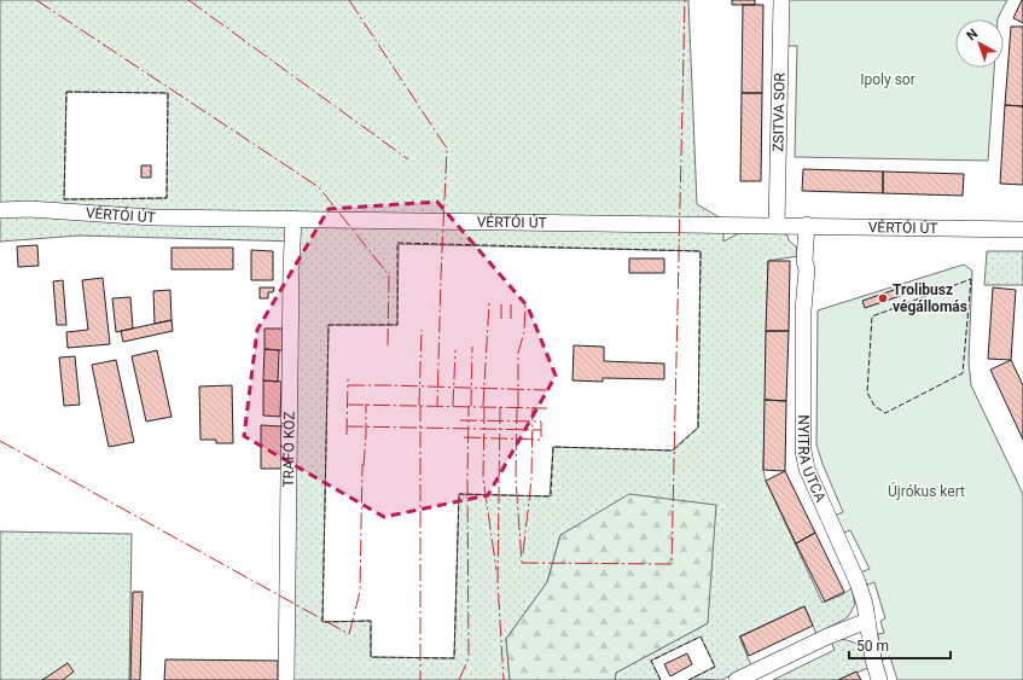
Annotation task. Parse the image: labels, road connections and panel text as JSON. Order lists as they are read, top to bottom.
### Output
{
  "streets": {
    "street": [
      "ZSITVA SOR",
      "VÉRTÓI ÚT",
      "TRAFÓ KÖZ",
      "NYITRA UTCA"
    ]
  },
  "crossings": [
    ["ZSITVA SOR", "VÉRTÓI ÚT"],
    ["VÉRTÓI ÚT", "TRAFÓ KÖZ"],
    ["VÉRTÓI ÚT", "NYITRA UTCA"]
  ],
  "parks": ["Ipoly sor", "Újrókus kert"],
  "places": ["Trolibusz végállomás"],
  "scale_bar": "50 m",
  "north": "top left"
}
